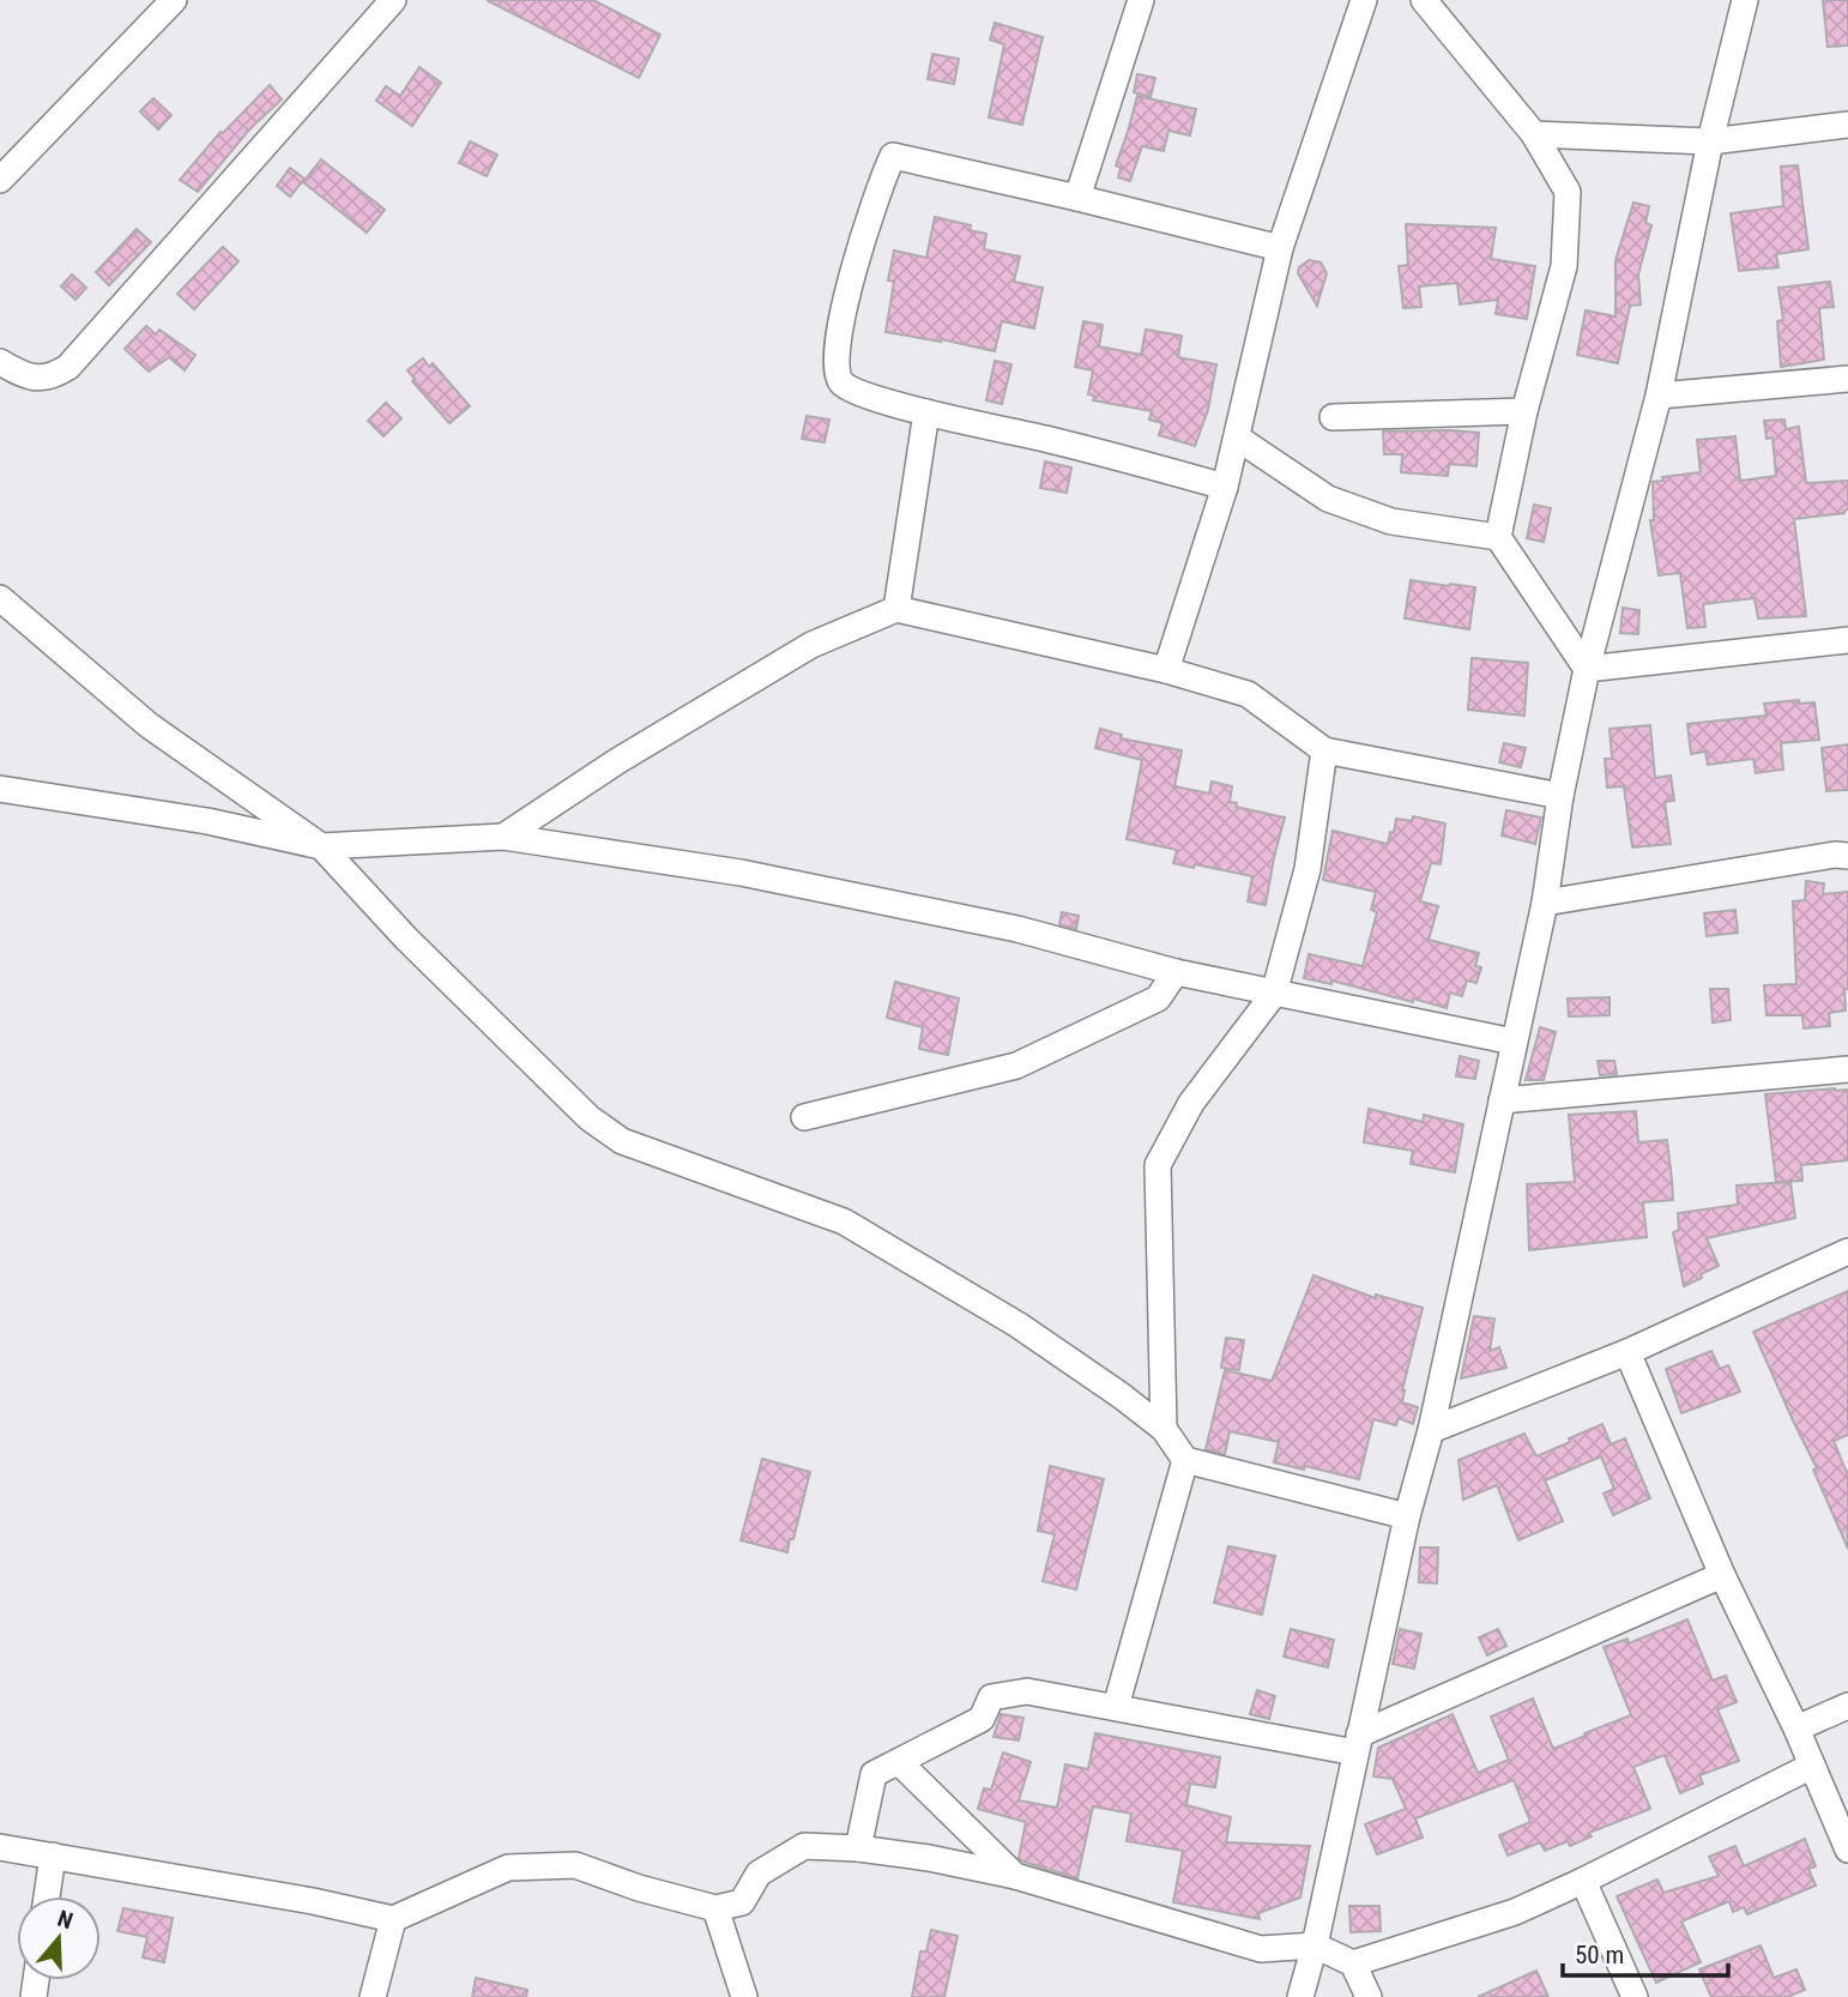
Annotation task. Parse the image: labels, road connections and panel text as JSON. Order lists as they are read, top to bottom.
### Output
{
  "scale_bar": "50 m",
  "north": "top"
}
